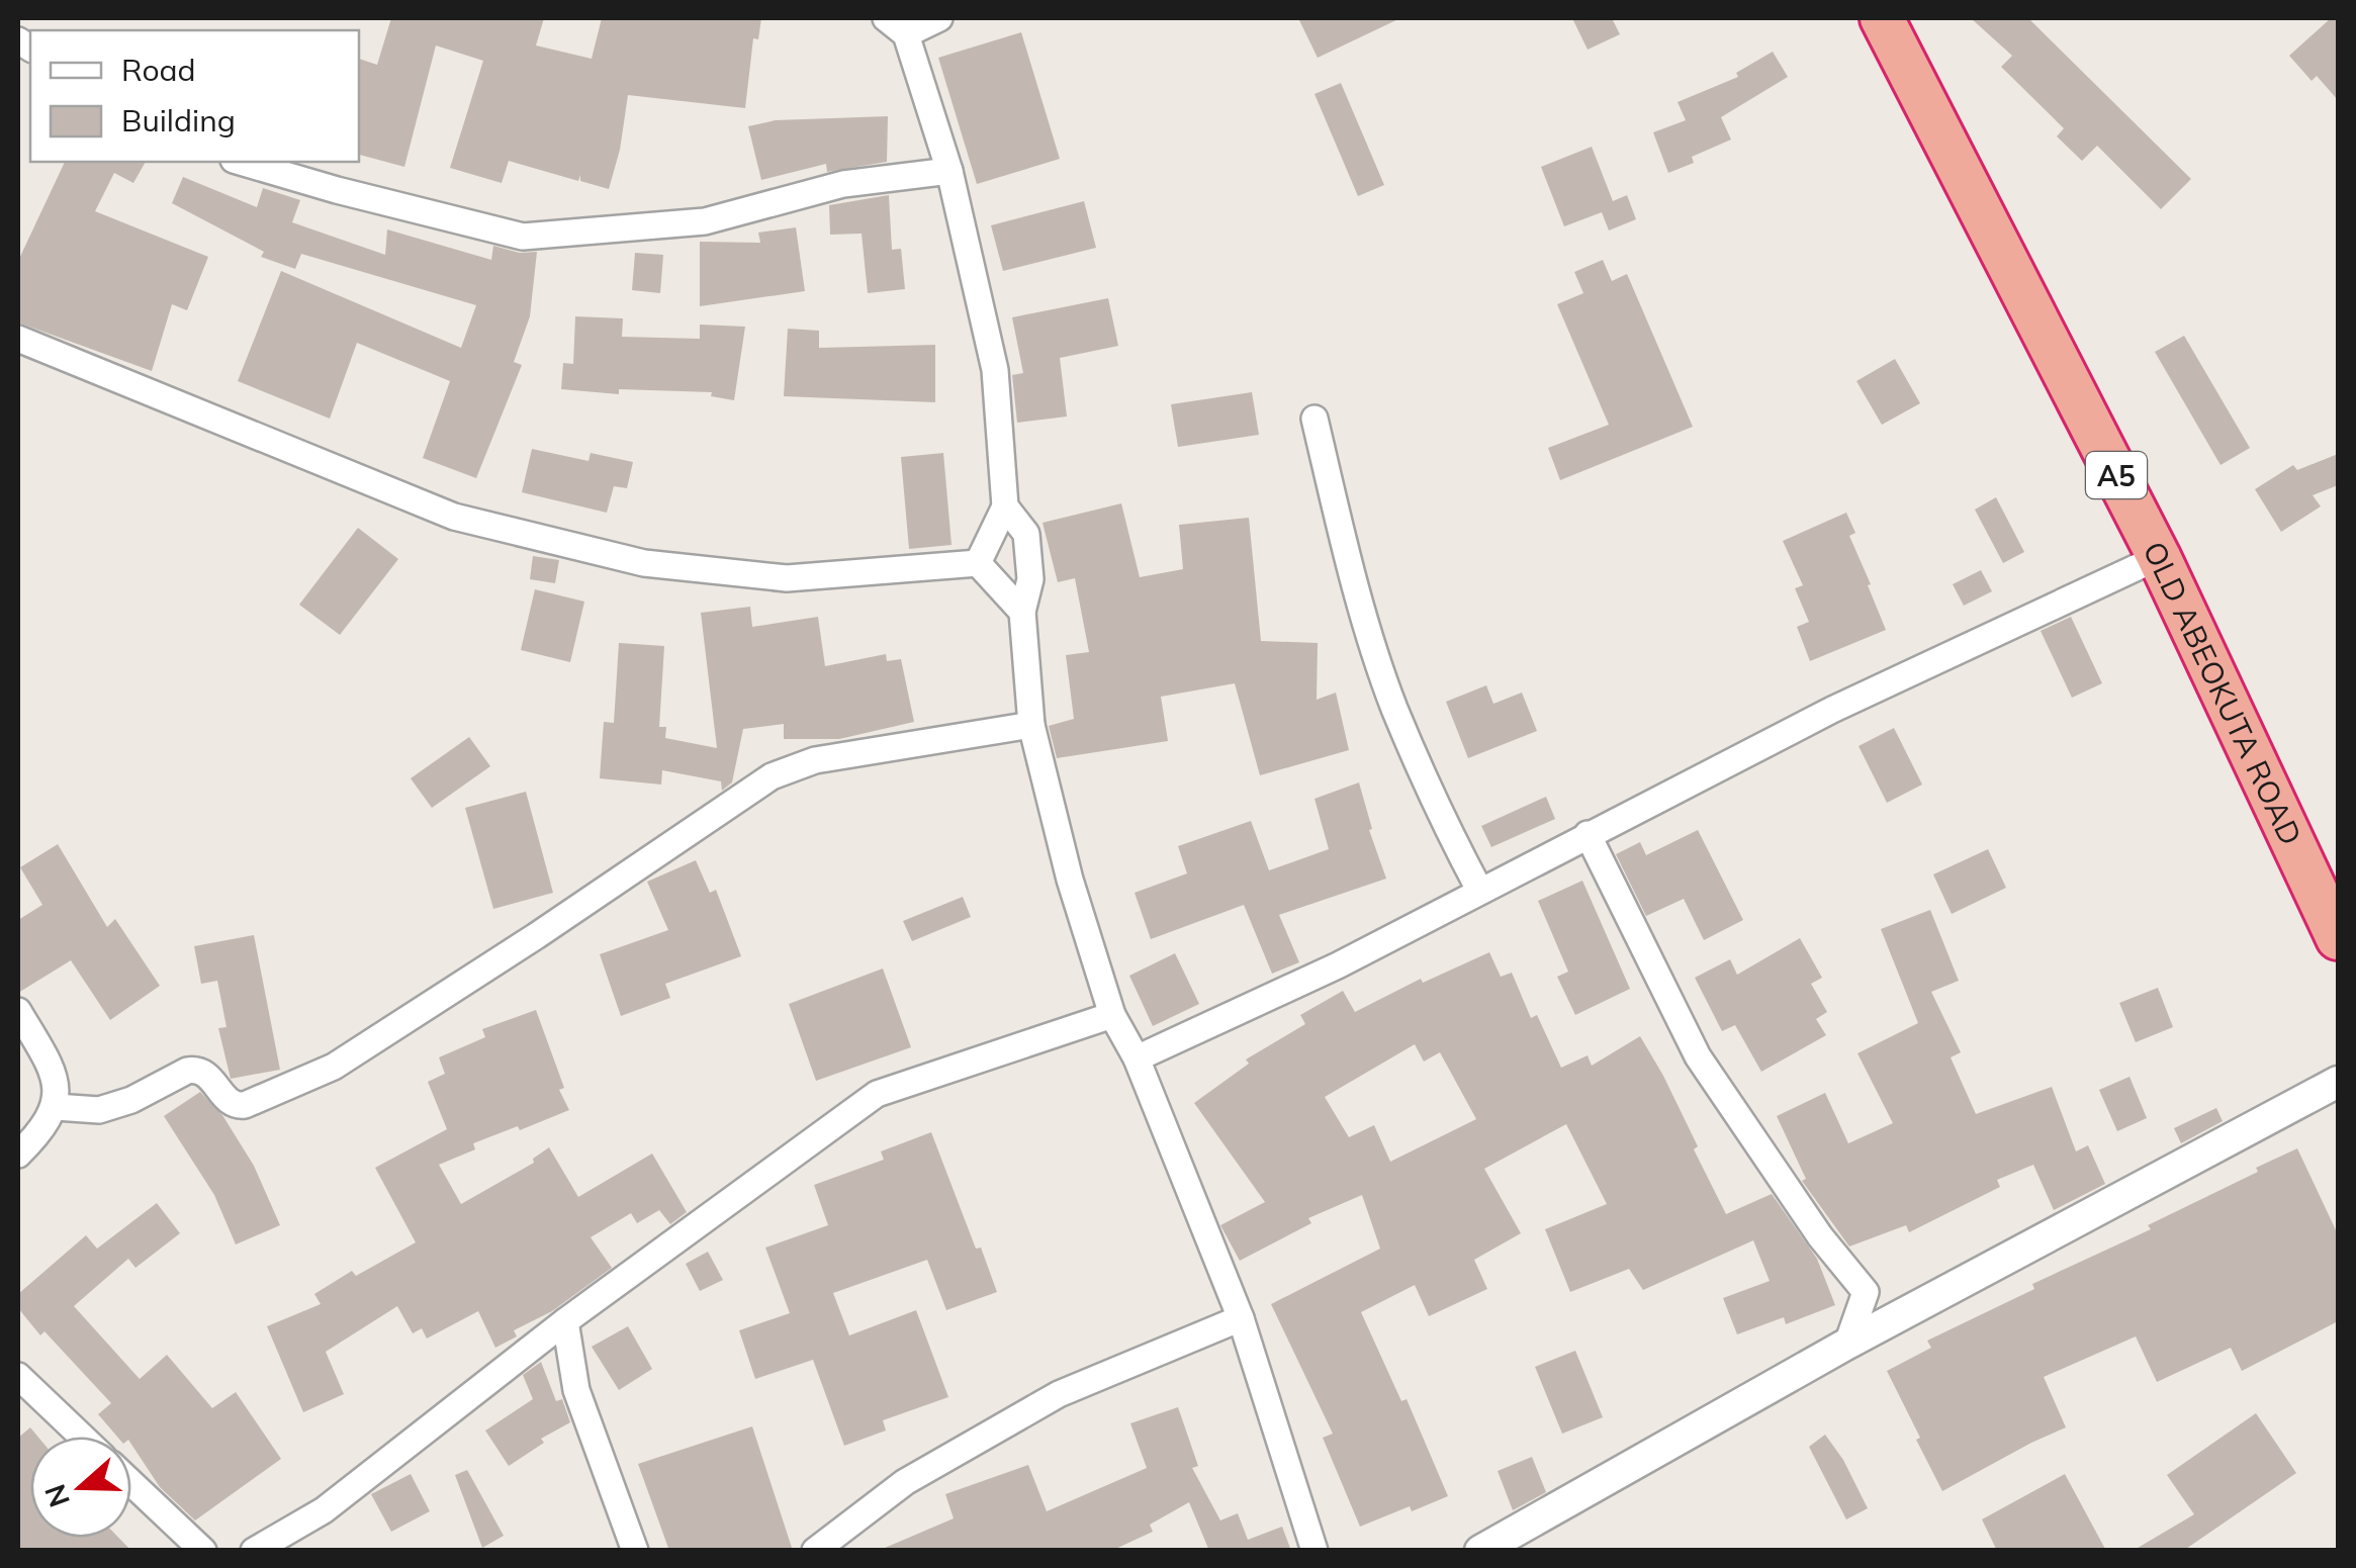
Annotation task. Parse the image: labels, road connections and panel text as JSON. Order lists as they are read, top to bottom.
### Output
{
  "streets": {
    "highway": ["A5", "OLD ABEOKUTA ROAD"]
  },
  "legend": ["Road", "Building"],
  "north": "left"
}
